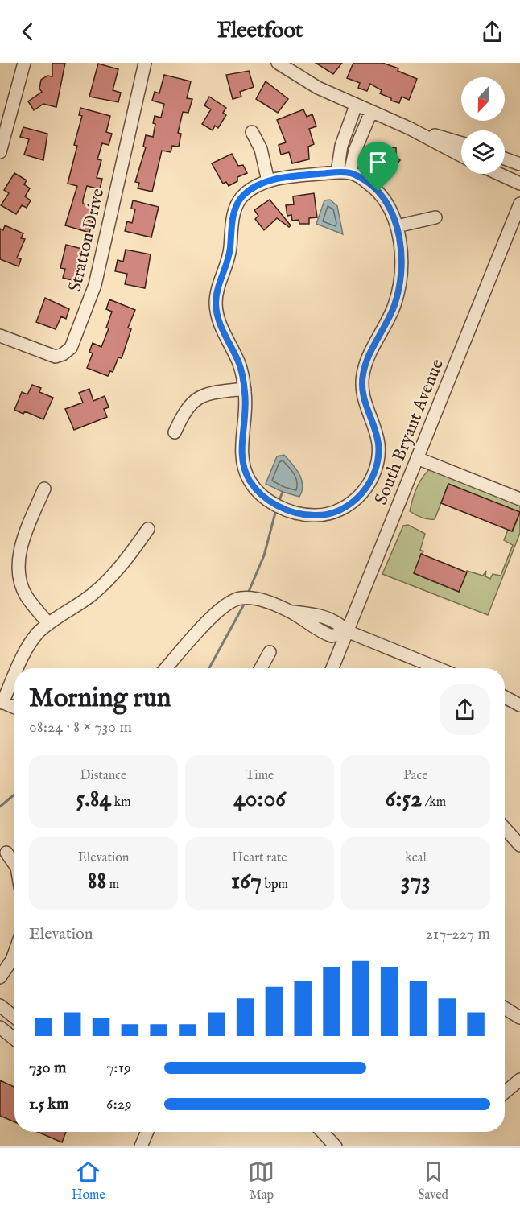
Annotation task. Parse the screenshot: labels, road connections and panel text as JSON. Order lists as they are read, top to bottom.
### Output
{
  "streets": {
    "street": ["Stratton Drive", "South Bryant Avenue"]
  },
  "north": "bottom",
  "page": {
    "header": "Fleetfoot",
    "heading": ["Morning run", "08:24 · 8 × 730 m"],
    "stats": [
      ["Distance", "5.84 km"],
      ["Time", "40:06"],
      ["Pace", "6:52 /km"],
      ["Elevation", "88 m"],
      ["Heart rate", "167 bpm"],
      ["kcal", "373"]
    ],
    "chart": ["Elevation", "217–227 m"],
    "list": [
      {
        "name": "730 m",
        "note": "7:19"
      },
      {
        "name": "1.5 km",
        "note": "6:29"
      }
    ],
    "tabs": ["Home", "Map", "Saved"]
  }
}
